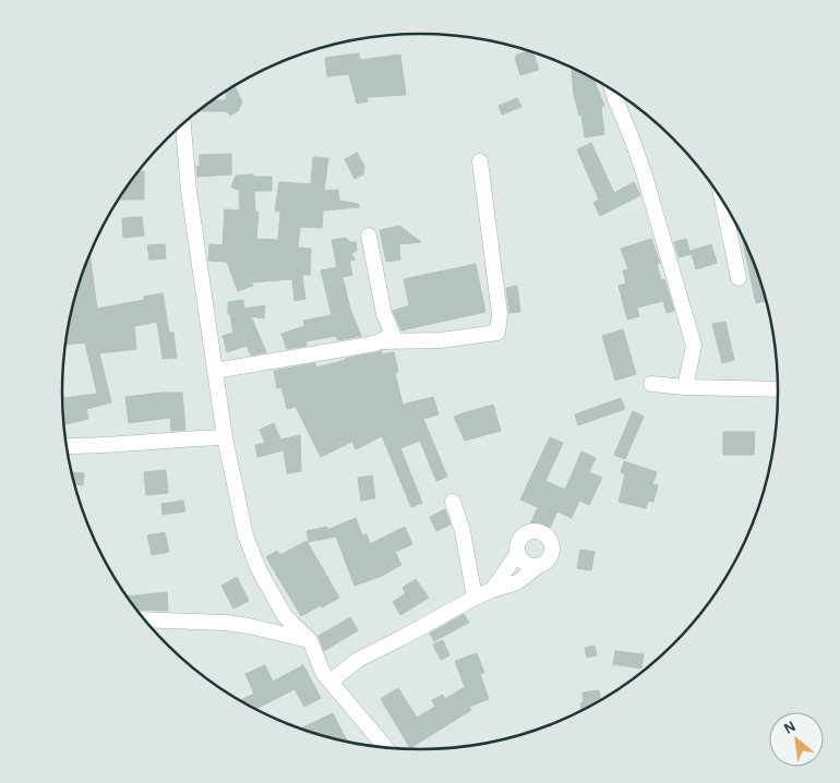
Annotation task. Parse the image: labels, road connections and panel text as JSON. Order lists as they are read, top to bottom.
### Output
{
  "north": "top left"
}
